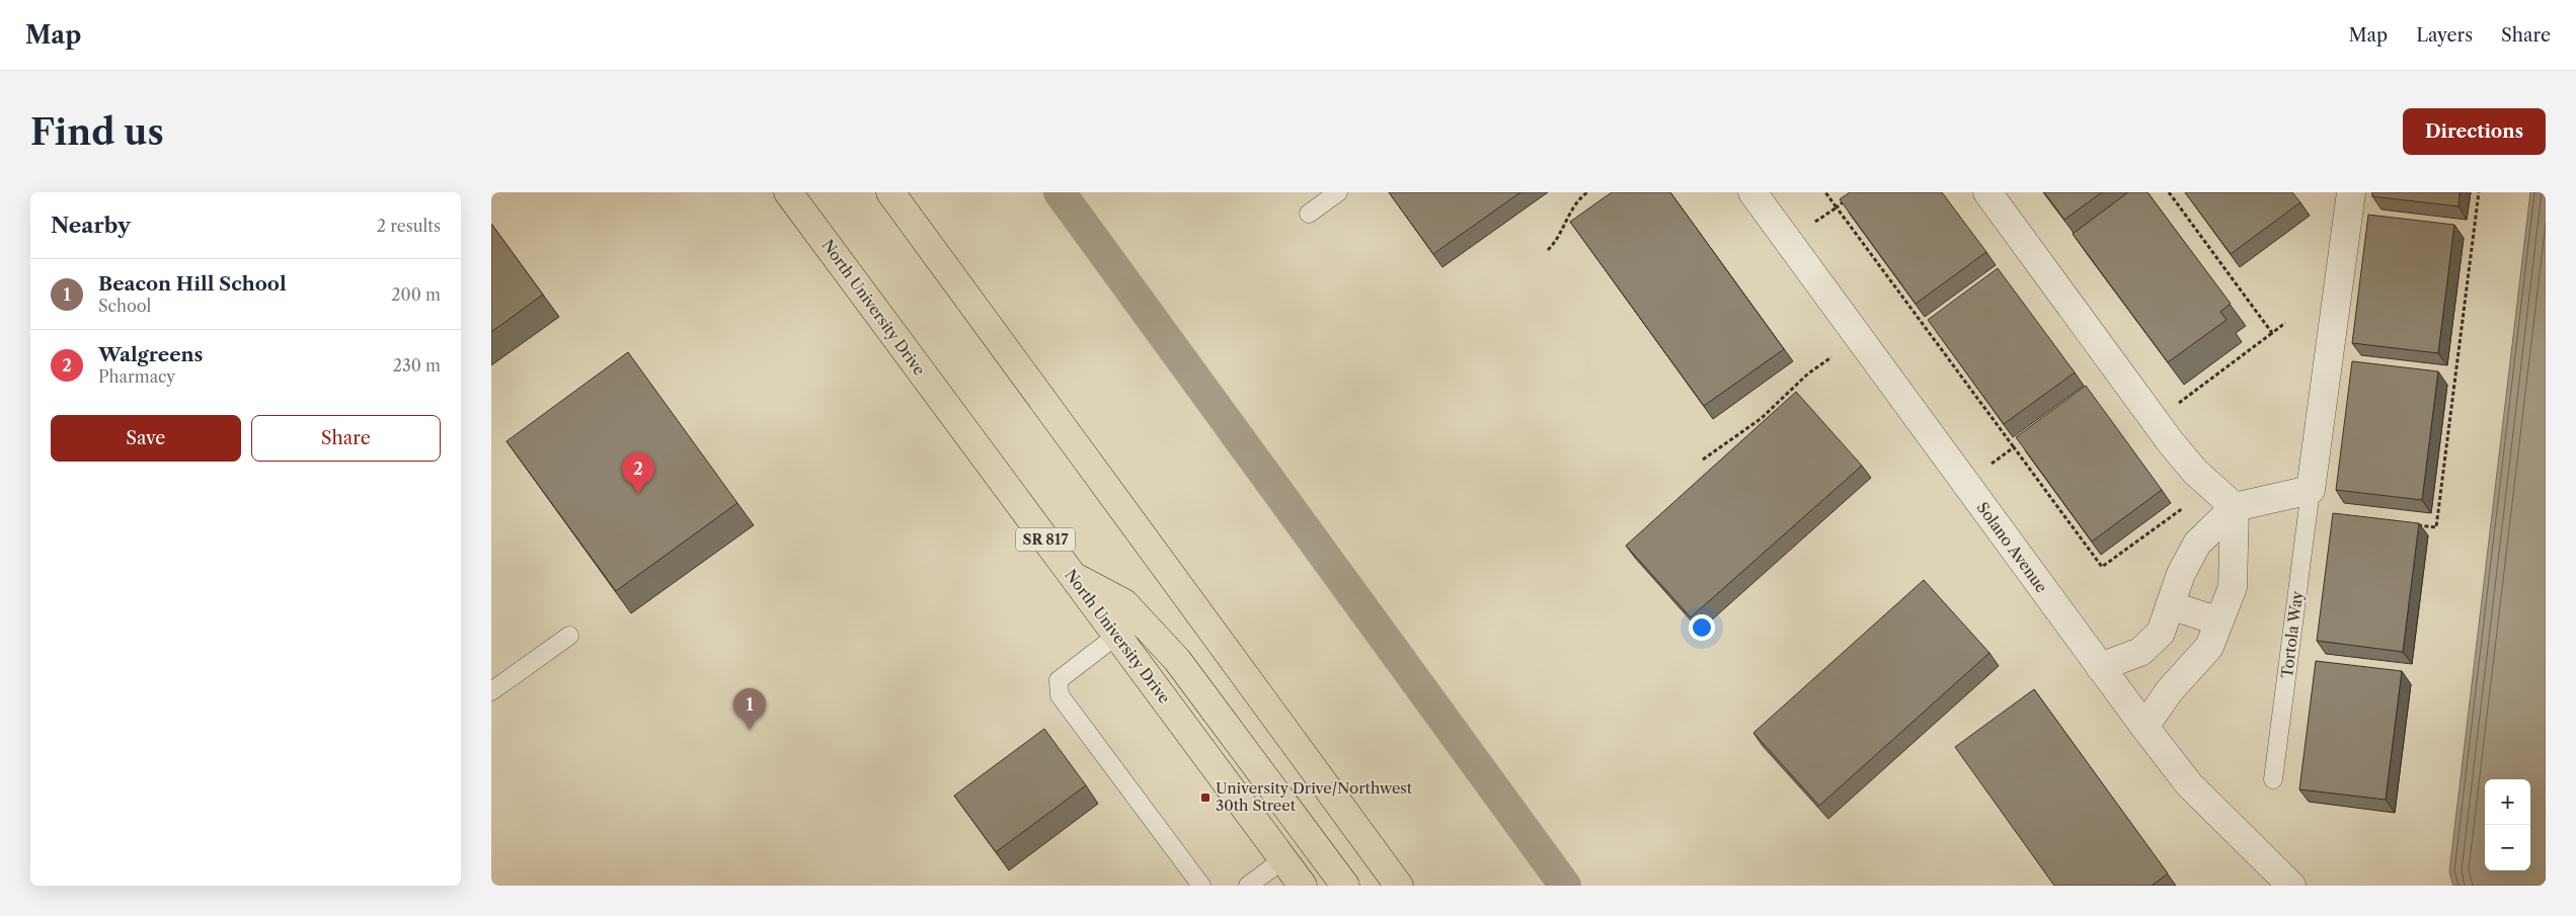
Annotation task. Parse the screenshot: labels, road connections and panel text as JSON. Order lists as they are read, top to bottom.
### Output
{
  "streets": {
    "main road": ["North University Drive", "SR 817"],
    "street": ["Solano Avenue"],
    "lane": ["Tortola Way"]
  },
  "places": {
    "transit": ["University Drive/Northwest 30th Street"]
  },
  "page": {
    "header": "Map",
    "nav": ["Map", "Layers", "Share"],
    "buttons": [
      "Directions",
      ["Save", "Share"]
    ],
    "title": "Find us",
    "heading": ["Nearby", "2 results"],
    "list": [
      {
        "mark": "1",
        "name": "Beacon Hill School",
        "note": "School",
        "value": "200 m"
      },
      {
        "mark": "2",
        "name": "Walgreens",
        "note": "Pharmacy",
        "value": "230 m"
      }
    ],
    "pins": ["2", "1"],
    "map_buttons": ["+", "−"]
  }
}
